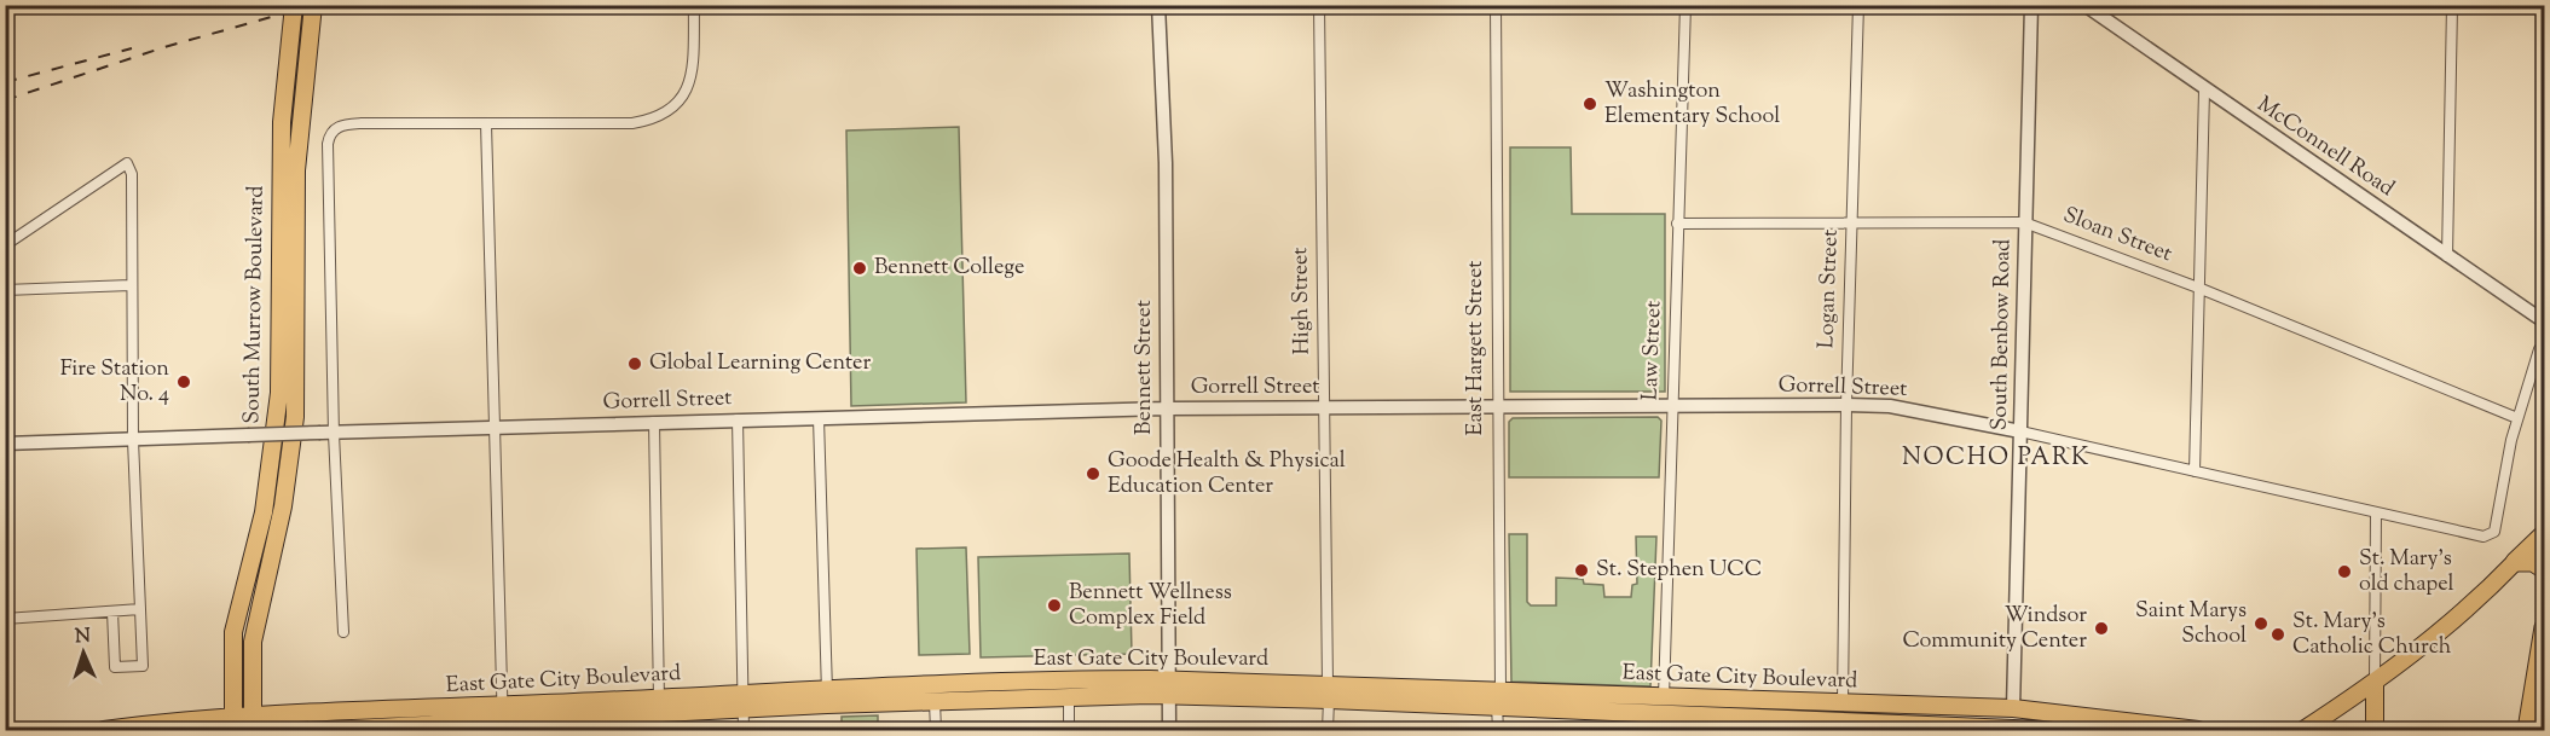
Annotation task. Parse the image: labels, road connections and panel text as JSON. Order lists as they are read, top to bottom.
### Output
{
  "streets": {
    "main road": ["South Murrow Boulevard", "East Gate City Boulevard"],
    "street": [
      "McConnell Road",
      "Sloan Street",
      "Logan Street",
      "High Street",
      "South Benbow Road",
      "East Hargett Street",
      "Law Street",
      "Bennett Street",
      "Gorrell Street"
    ]
  },
  "crossings": [
    ["Sloan Street", "Logan Street"],
    ["Sloan Street", "South Benbow Road"],
    ["Sloan Street", "Law Street"],
    ["Sloan Street", "Gorrell Street"],
    ["Logan Street", "Gorrell Street"],
    ["Logan Street", "East Gate City Boulevard"],
    ["High Street", "Gorrell Street"],
    ["High Street", "East Gate City Boulevard"],
    ["South Murrow Boulevard", "East Gate City Boulevard"],
    ["South Benbow Road", "Gorrell Street"],
    ["South Benbow Road", "East Gate City Boulevard"],
    ["East Hargett Street", "Gorrell Street"],
    ["East Hargett Street", "East Gate City Boulevard"],
    ["Law Street", "Gorrell Street"],
    ["Law Street", "East Gate City Boulevard"],
    ["Bennett Street", "Gorrell Street"],
    ["Bennett Street", "East Gate City Boulevard"]
  ],
  "districts": ["NOCHO PARK"],
  "places": [
    "Washington Elementary School",
    "Bennett College",
    "Global Learning Center",
    "Fire Station No. 4",
    "Goode Health & Physical Education Center",
    "St. Stephen UCC",
    "St. Mary's old chapel",
    "Bennett Wellness Complex Field",
    "Saint Marys School",
    "Windsor Community Center",
    "St. Mary's Catholic Church"
  ],
  "north": "top"
}
